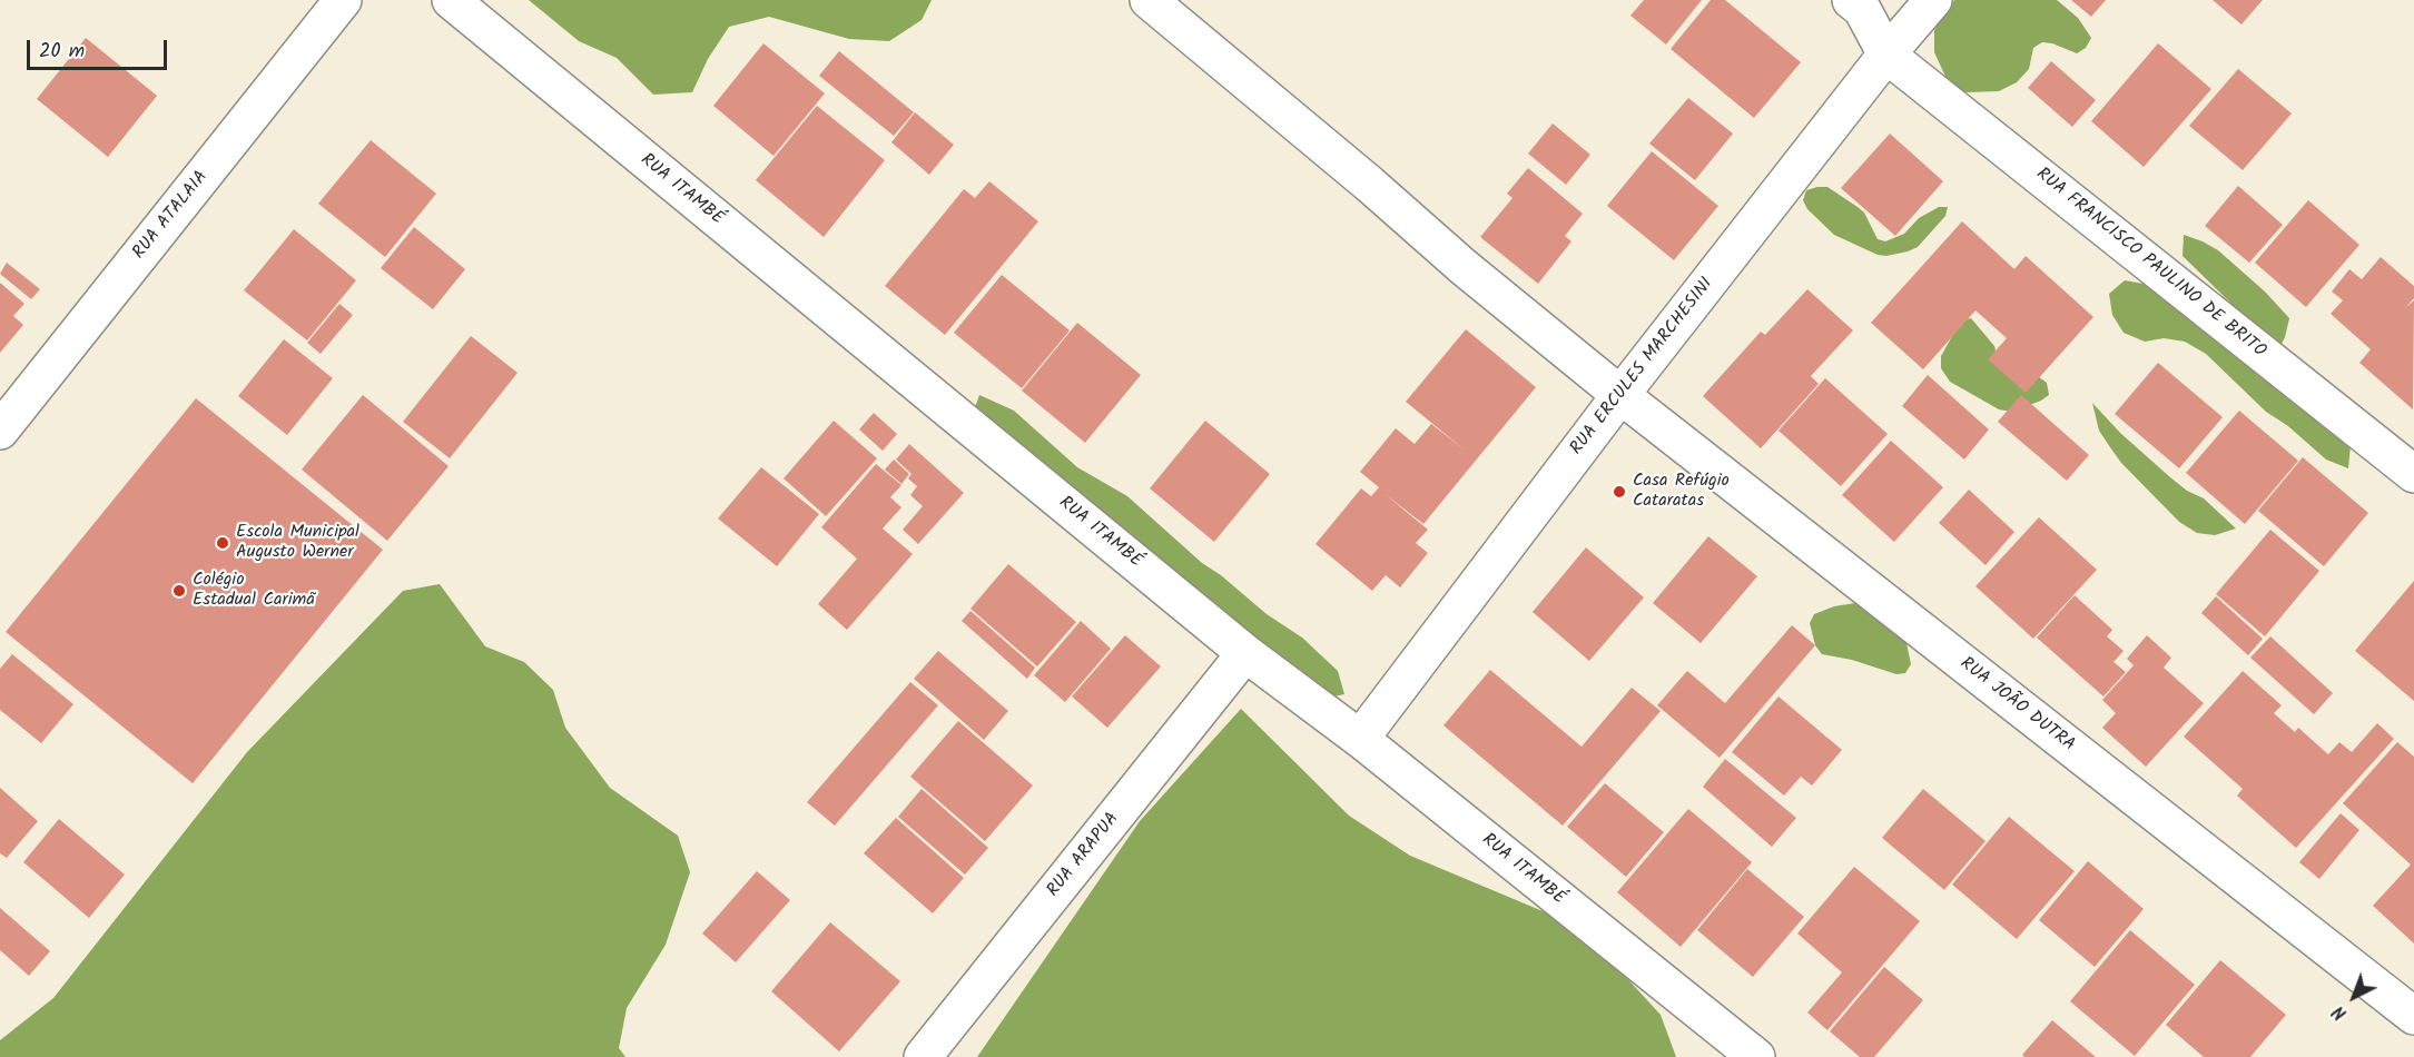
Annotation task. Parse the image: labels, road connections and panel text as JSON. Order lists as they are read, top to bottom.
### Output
{
  "streets": {
    "street": [
      "RUA ITAMBÉ",
      "RUA ATALAIA",
      "RUA FRANCISCO PAULINO DE BRITO",
      "RUA ERCULES MARCHESINI",
      "RUA JOÃO DUTRA",
      "RUA ARAPUA"
    ]
  },
  "crossings": [
    ["RUA ITAMBÉ", "RUA ERCULES MARCHESINI"],
    ["RUA ITAMBÉ", "RUA ARAPUA"],
    ["RUA FRANCISCO PAULINO DE BRITO", "RUA ERCULES MARCHESINI"],
    ["RUA ERCULES MARCHESINI", "RUA JOÃO DUTRA"]
  ],
  "places": ["Casa Refúgio Cataratas", "Escola Municipal Augusto Werner", "Colégio Estadual Carimã"],
  "scale_bar": "20 m",
  "north": "bottom left"
}
